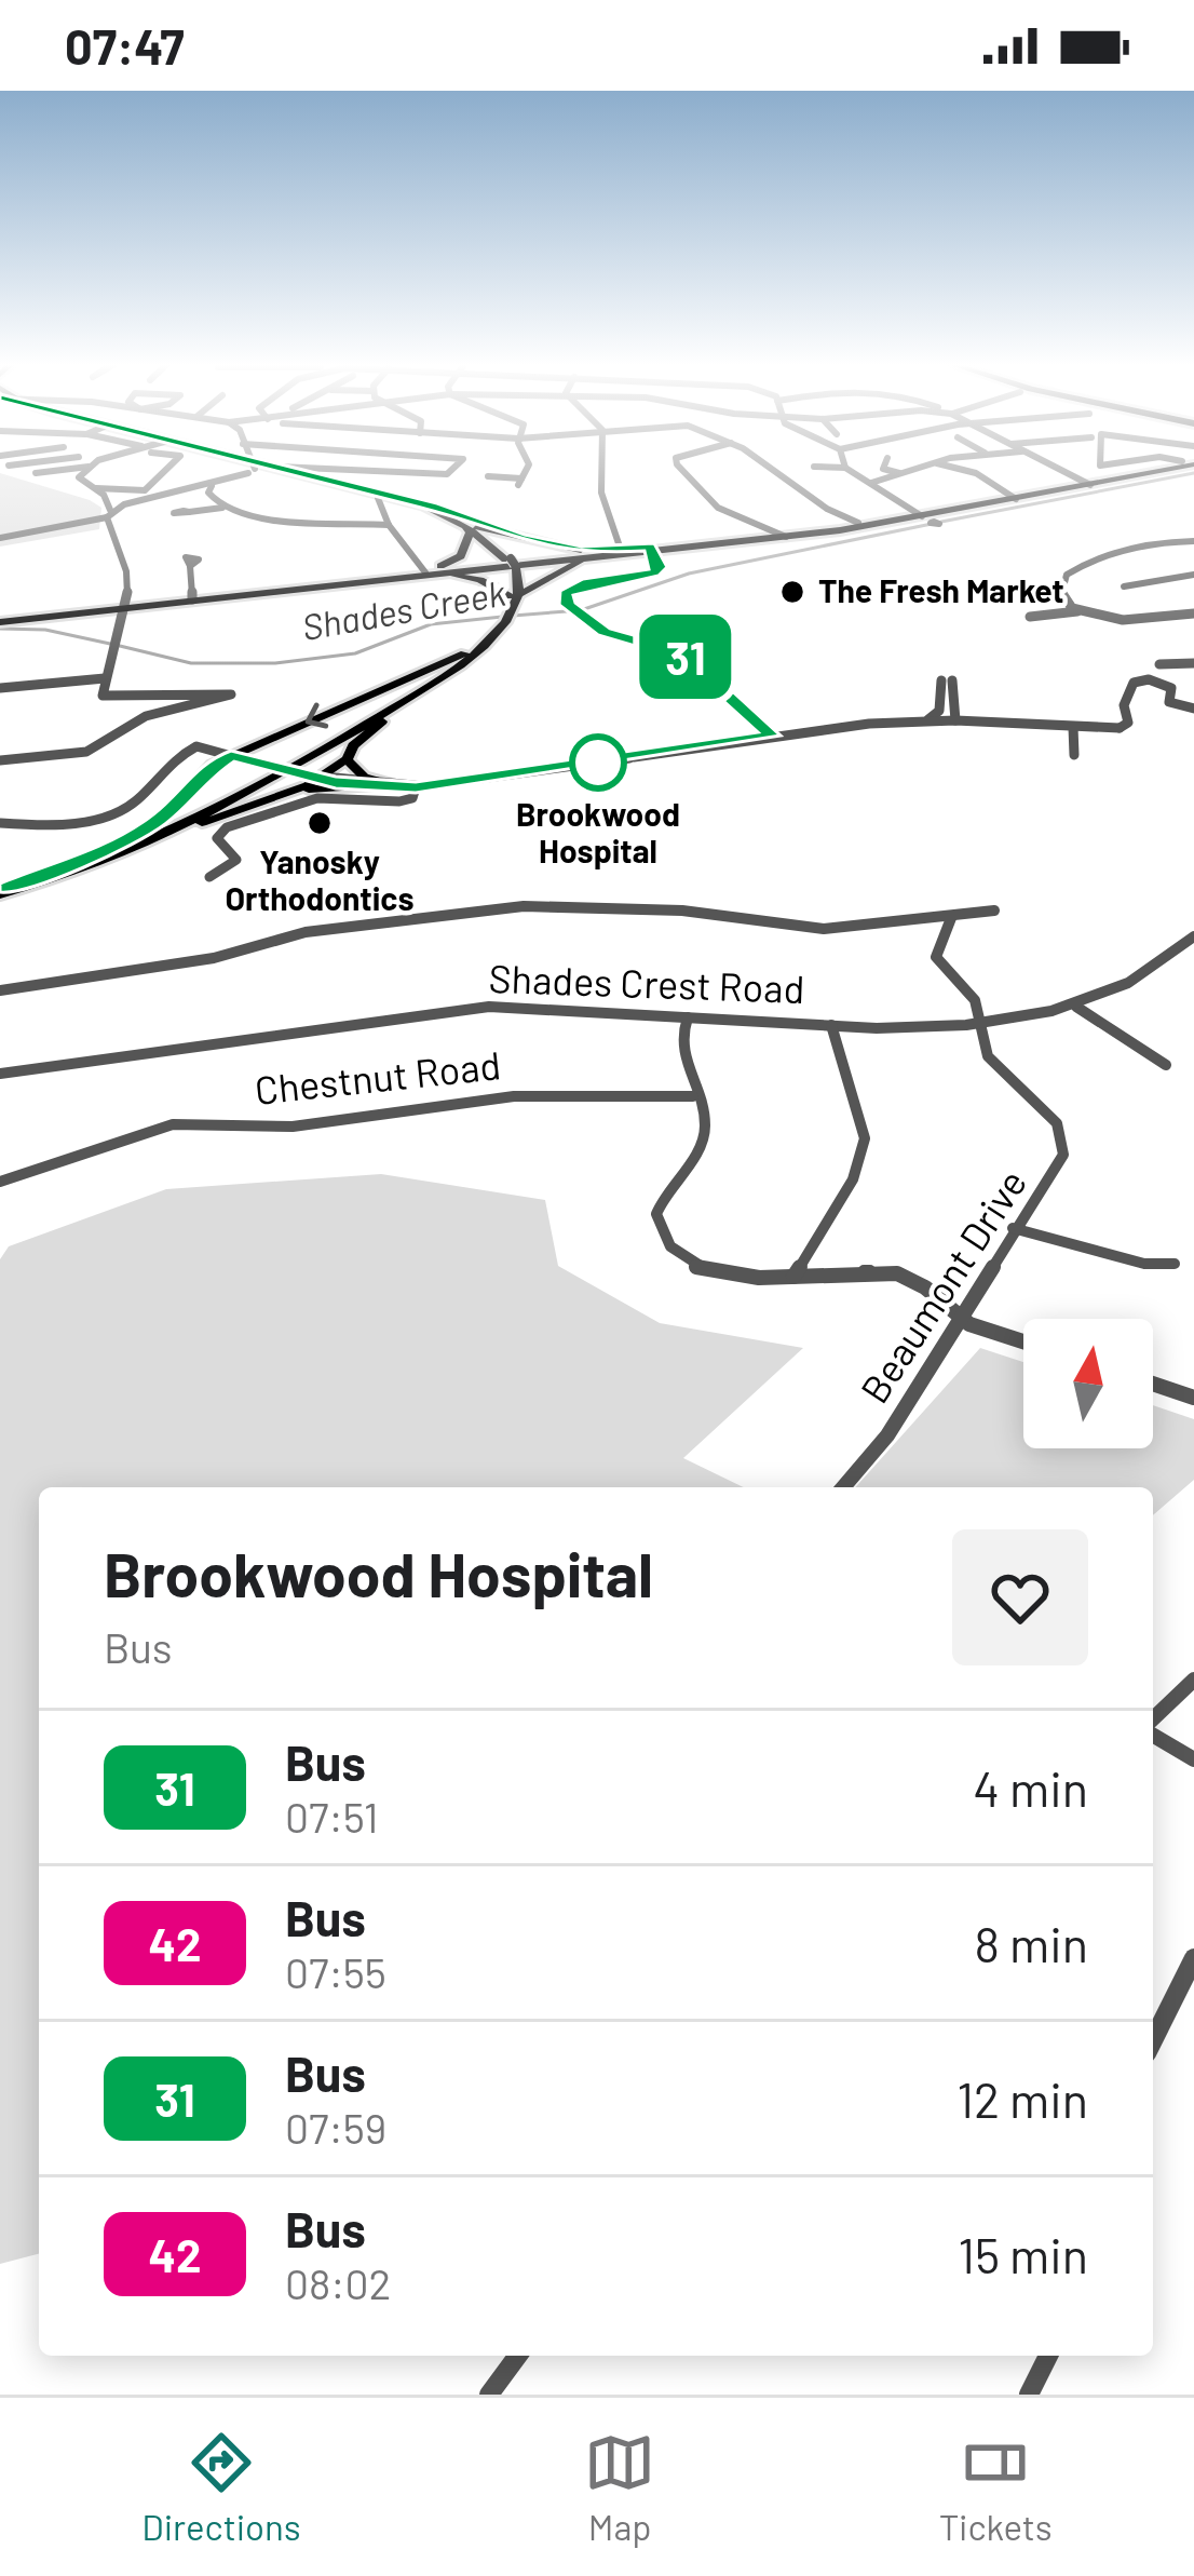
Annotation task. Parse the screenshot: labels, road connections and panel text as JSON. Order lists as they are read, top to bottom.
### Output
{
  "streets": {
    "street": ["Shades Crest Road", "Chestnut Road", "Beaumont Drive"]
  },
  "crossings": [
    ["Shades Crest Road", "Beaumont Drive"]
  ],
  "water": ["Shades Creek"],
  "places": ["The Fresh Market", "Brookwood Hospital", "Yanosky Orthodontics"],
  "lines": ["bus line 31"],
  "north": "top",
  "page": {
    "status": "07:47",
    "on_map": "31",
    "heading": ["Brookwood Hospital", "Bus"],
    "list": [
      {
        "mark": "31",
        "name": "Bus",
        "note": "07:51",
        "value": "4 min"
      },
      {
        "mark": "42",
        "name": "Bus",
        "note": "07:55",
        "value": "8 min"
      },
      {
        "mark": "31",
        "name": "Bus",
        "note": "07:59",
        "value": "12 min"
      },
      {
        "mark": "42",
        "name": "Bus",
        "note": "08:02",
        "value": "15 min"
      }
    ],
    "tabs": ["Directions", "Map", "Tickets"]
  }
}
